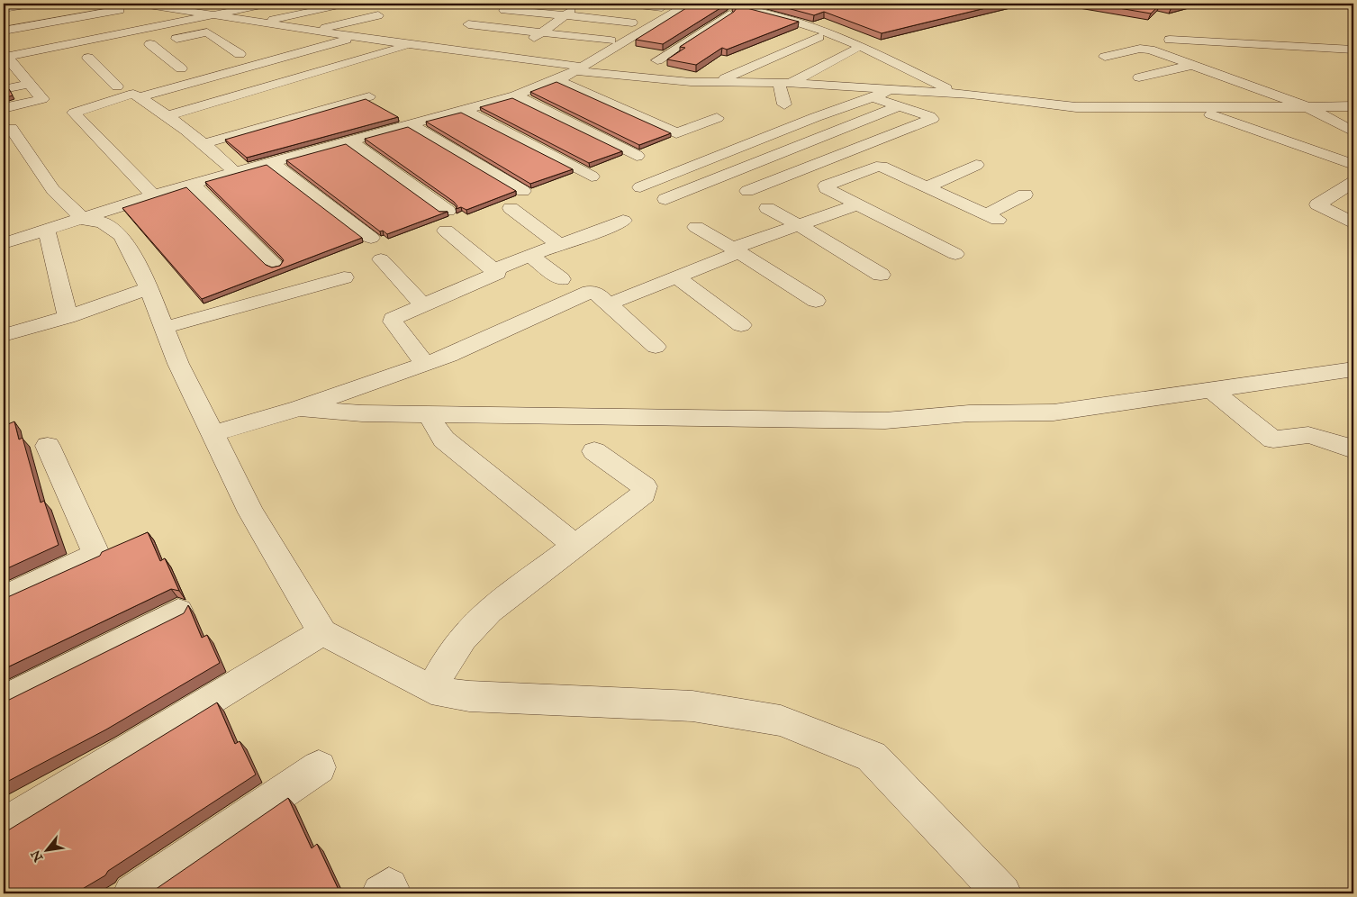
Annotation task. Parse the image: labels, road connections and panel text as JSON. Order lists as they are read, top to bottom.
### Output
{
  "north": "bottom left"
}
